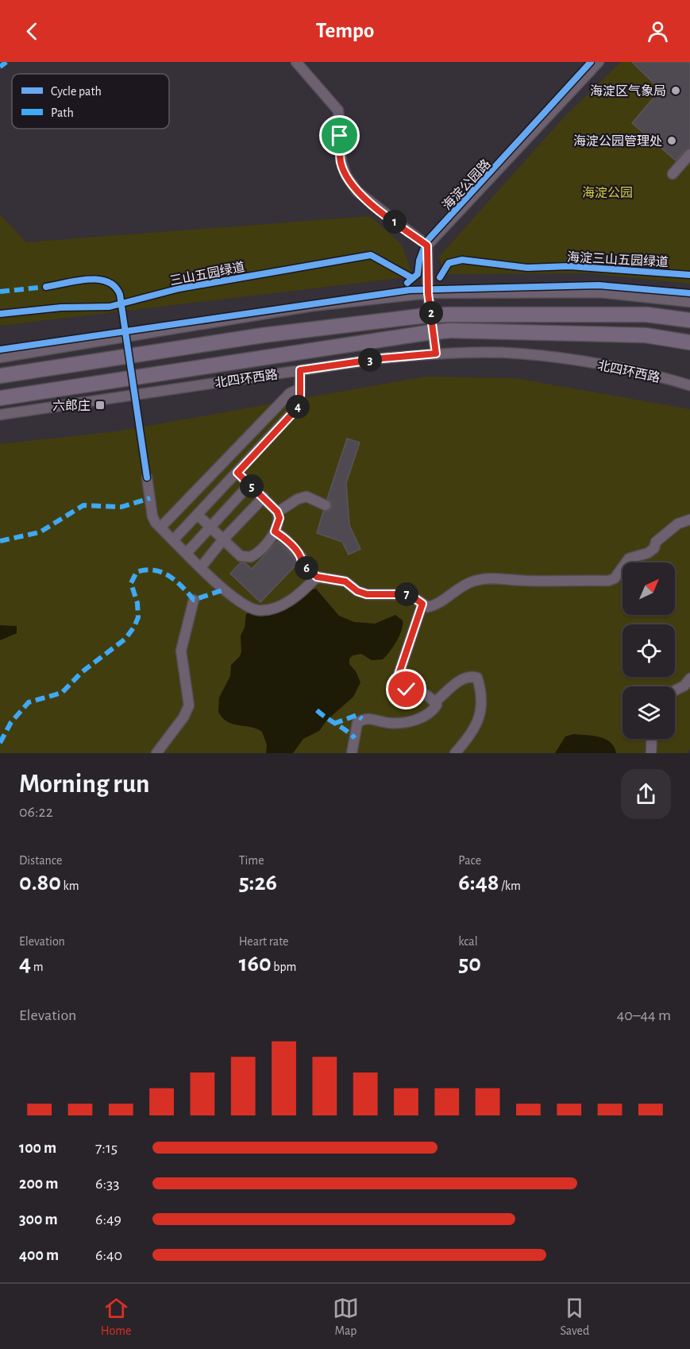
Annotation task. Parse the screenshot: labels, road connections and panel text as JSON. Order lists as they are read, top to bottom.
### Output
{
  "streets": {
    "highway": ["北四环西路"],
    "street": ["海淀公园路"],
    "cycle path": ["海淀三山五园绿道", "三山五园绿道"]
  },
  "parks": ["海淀公园"],
  "places": {
    "other": ["海淀区气象局", "海淀公园管理处"],
    "transit": ["六郎庄"]
  },
  "legend": ["Cycle path", "Path"],
  "north": "top right",
  "page": {
    "header": "Tempo",
    "pins": [
      "1",
      "2",
      "3",
      "4",
      "5",
      "6",
      "7"
    ],
    "heading": ["Morning run", "06:22"],
    "stats": [
      ["Distance", "0.80 km"],
      ["Time", "5:26"],
      ["Pace", "6:48 /km"],
      ["Elevation", "4 m"],
      ["Heart rate", "160 bpm"],
      ["kcal", "50"]
    ],
    "chart": ["Elevation", "40–44 m"],
    "list": [
      {
        "name": "100 m",
        "note": "7:15"
      },
      {
        "name": "200 m",
        "note": "6:33"
      },
      {
        "name": "300 m",
        "note": "6:49"
      },
      {
        "name": "400 m",
        "note": "6:40"
      }
    ],
    "tabs": ["Home", "Map", "Saved"]
  }
}
